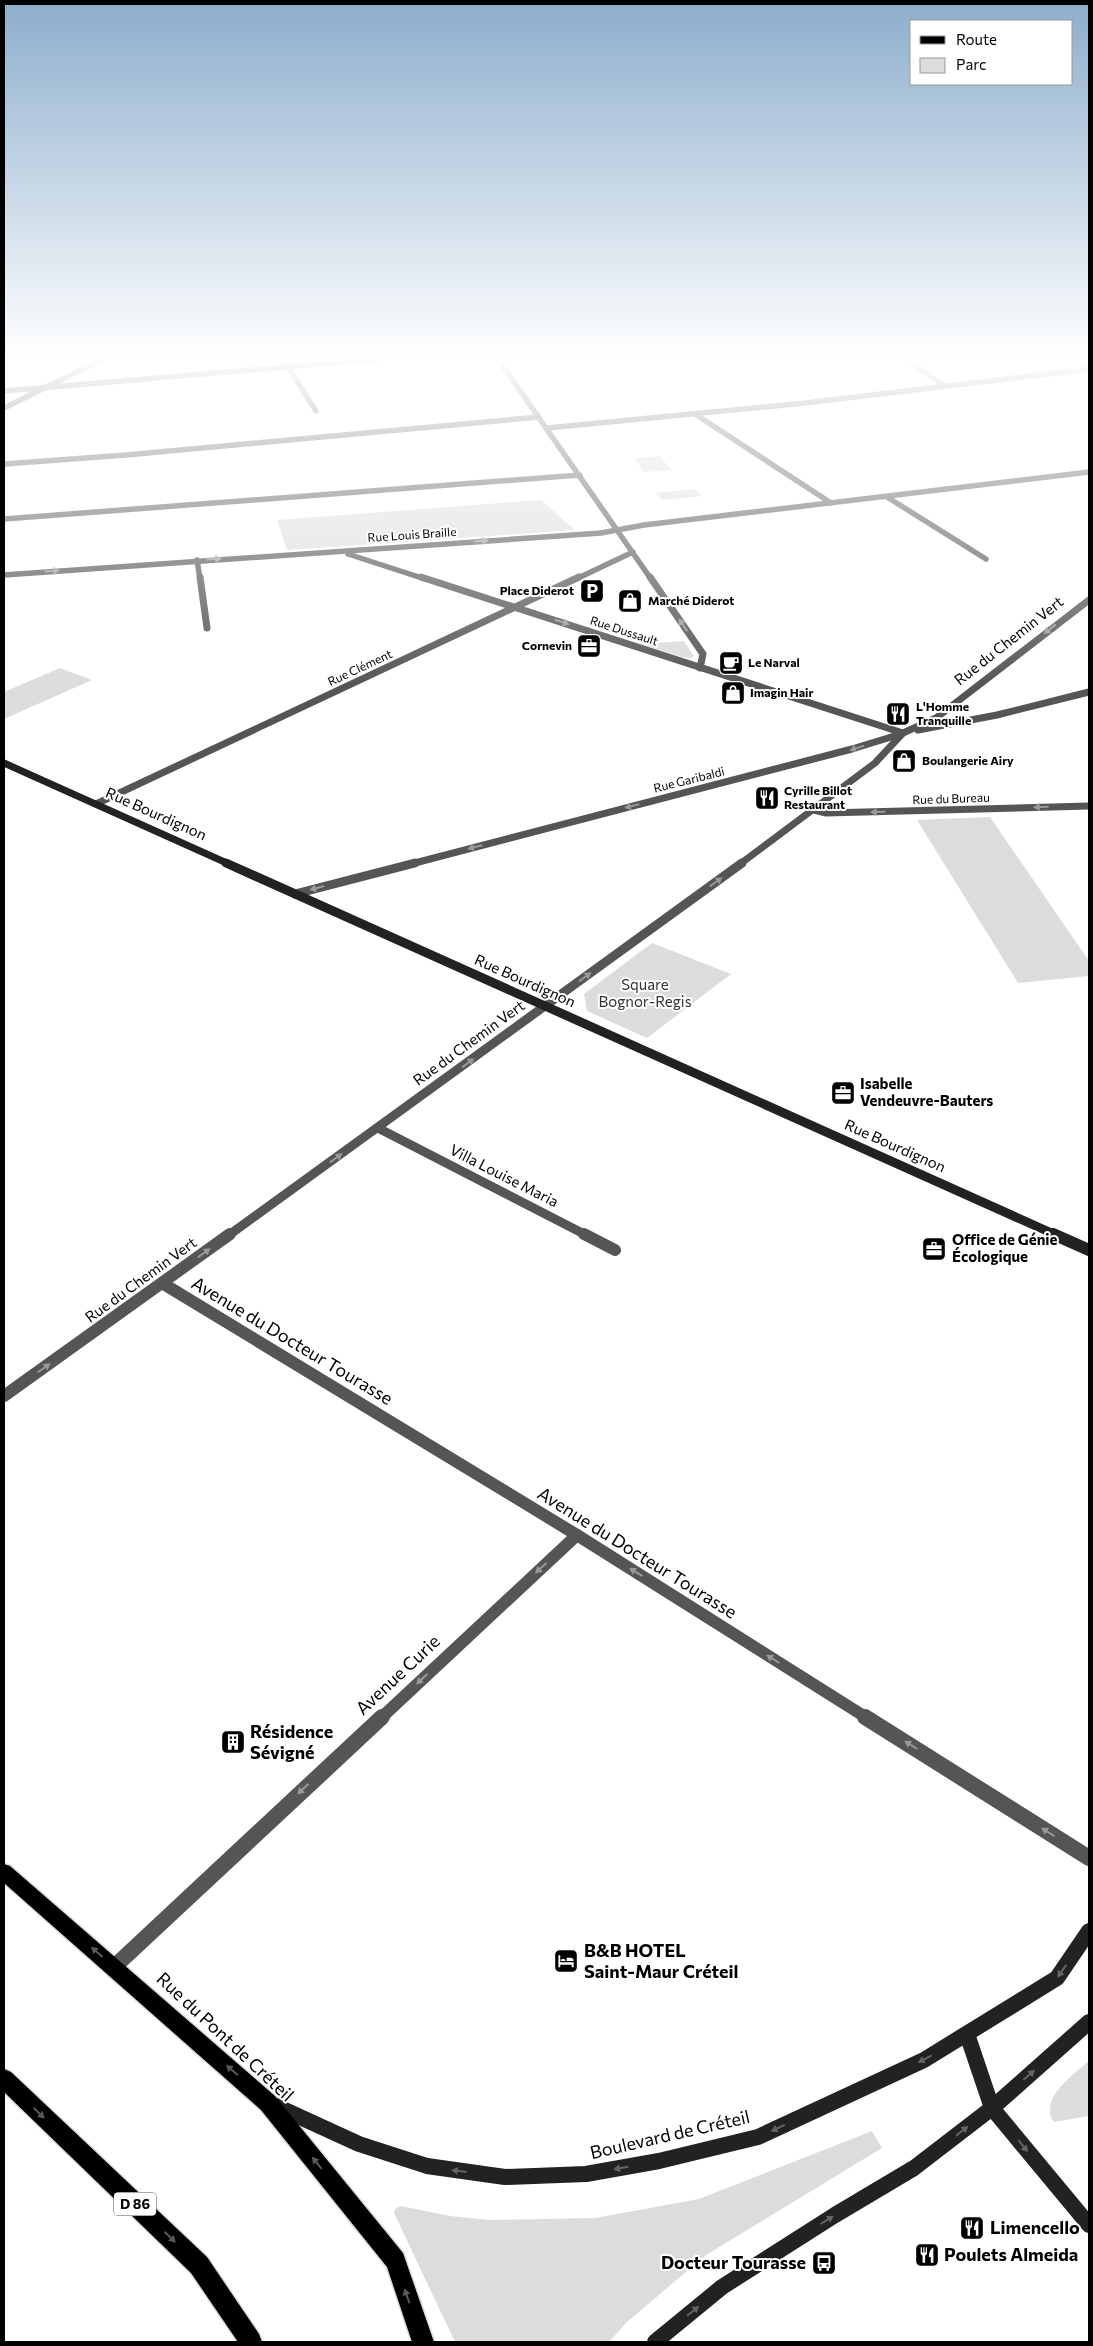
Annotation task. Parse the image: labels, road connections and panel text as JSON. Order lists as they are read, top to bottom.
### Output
{
  "streets": {
    "main road": ["Rue du Pont de Créteil", "D 86"],
    "street": [
      "Rue Louis Braille",
      "Rue Dussault",
      "Rue du Chemin Vert",
      "Rue Clément",
      "Rue Garibaldi",
      "Rue du Bureau",
      "Rue Bourdignon",
      "Villa Louise Maria",
      "Avenue du Docteur Tourasse",
      "Avenue Curie",
      "Boulevard de Créteil"
    ]
  },
  "crossings": [
    ["Rue Louis Braille", "Rue Dussault"],
    ["Rue Dussault", "Rue du Chemin Vert"],
    ["Rue Dussault", "Rue Clément"],
    ["Rue Dussault", "Rue Garibaldi"],
    ["Rue du Chemin Vert", "Rue Garibaldi"],
    ["Rue du Chemin Vert", "Rue du Bureau"],
    ["Rue du Chemin Vert", "Rue Bourdignon"],
    ["Rue du Chemin Vert", "Villa Louise Maria"],
    ["Rue du Chemin Vert", "Avenue du Docteur Tourasse"],
    ["Rue Clément", "Rue Bourdignon"],
    ["Rue Garibaldi", "Rue Bourdignon"],
    ["Avenue du Docteur Tourasse", "Avenue Curie"],
    ["Avenue Curie", "Rue du Pont de Créteil"],
    ["Rue du Pont de Créteil", "Boulevard de Créteil"]
  ],
  "one_way": [
    "Rue Garibaldi",
    "Rue du Bureau",
    "Avenue du Docteur Tourasse",
    "Avenue Curie",
    "Rue du Pont de Créteil",
    "Boulevard de Créteil"
  ],
  "parks": ["Square Bognor-Regis"],
  "places": {
    "parking": ["Place Diderot"],
    "shop": ["Marché Diderot", "Imagin Hair", "Boulangerie Airy"],
    "office": ["Cornevin", "Isabelle Vendeuvre-Bauters", "Office de Génie Écologique"],
    "cafe": ["Le Narval"],
    "restaurant": [
      "L'Homme Tranquille",
      "Cyrille Billot Restaurant",
      "Limencello",
      "Poulets Almeida"
    ],
    "building": ["Résidence Sévigné"],
    "hotel": ["B&B HOTEL Saint-Maur Créteil"],
    "bus stop": ["Docteur Tourasse"]
  },
  "legend": ["Route", "Parc"]
}
